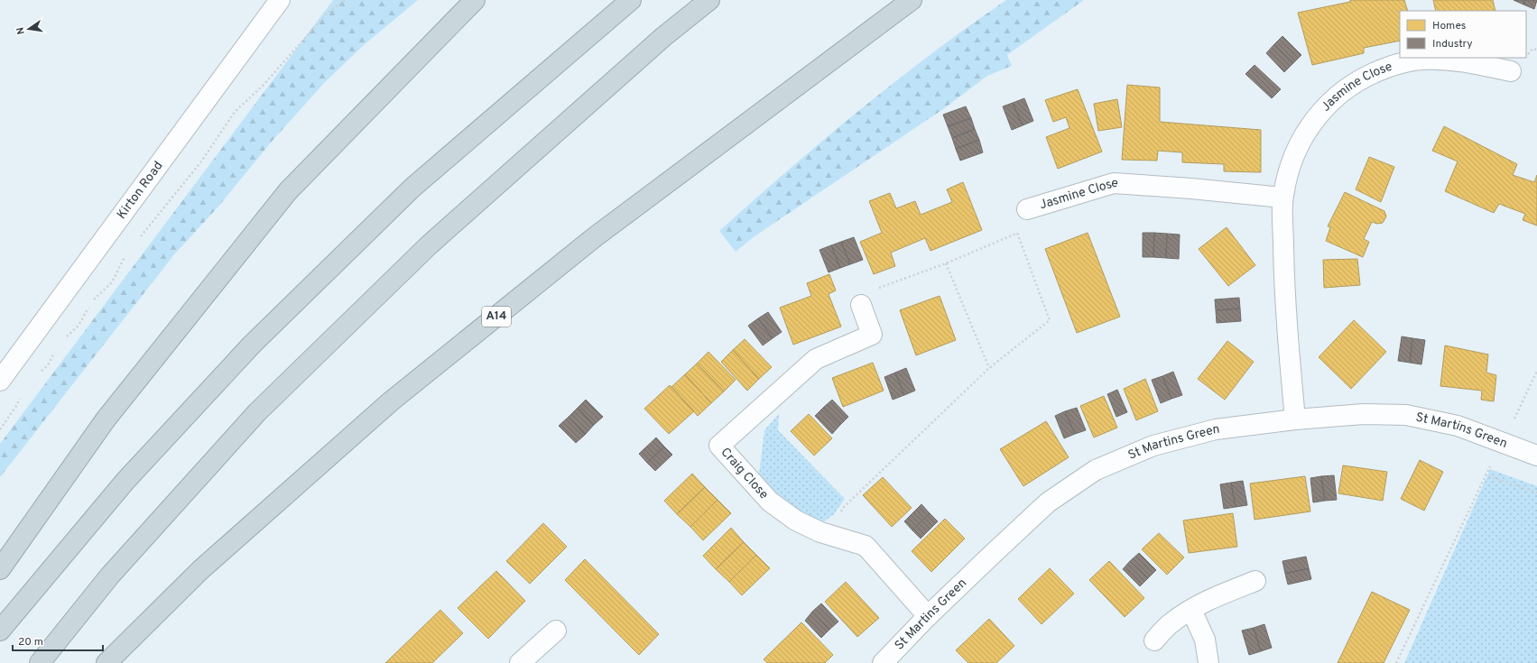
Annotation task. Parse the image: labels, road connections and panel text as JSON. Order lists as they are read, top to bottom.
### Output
{
  "streets": {
    "highway": ["A14"],
    "street": [
      "Jasmine Close",
      "Kirton Road",
      "St Martins Green",
      "Craig Close"
    ]
  },
  "crossings": [
    ["Jasmine Close", "St Martins Green"],
    ["St Martins Green", "Craig Close"]
  ],
  "legend": ["Homes", "Industry"],
  "scale_bar": "20 m",
  "north": "left"
}
